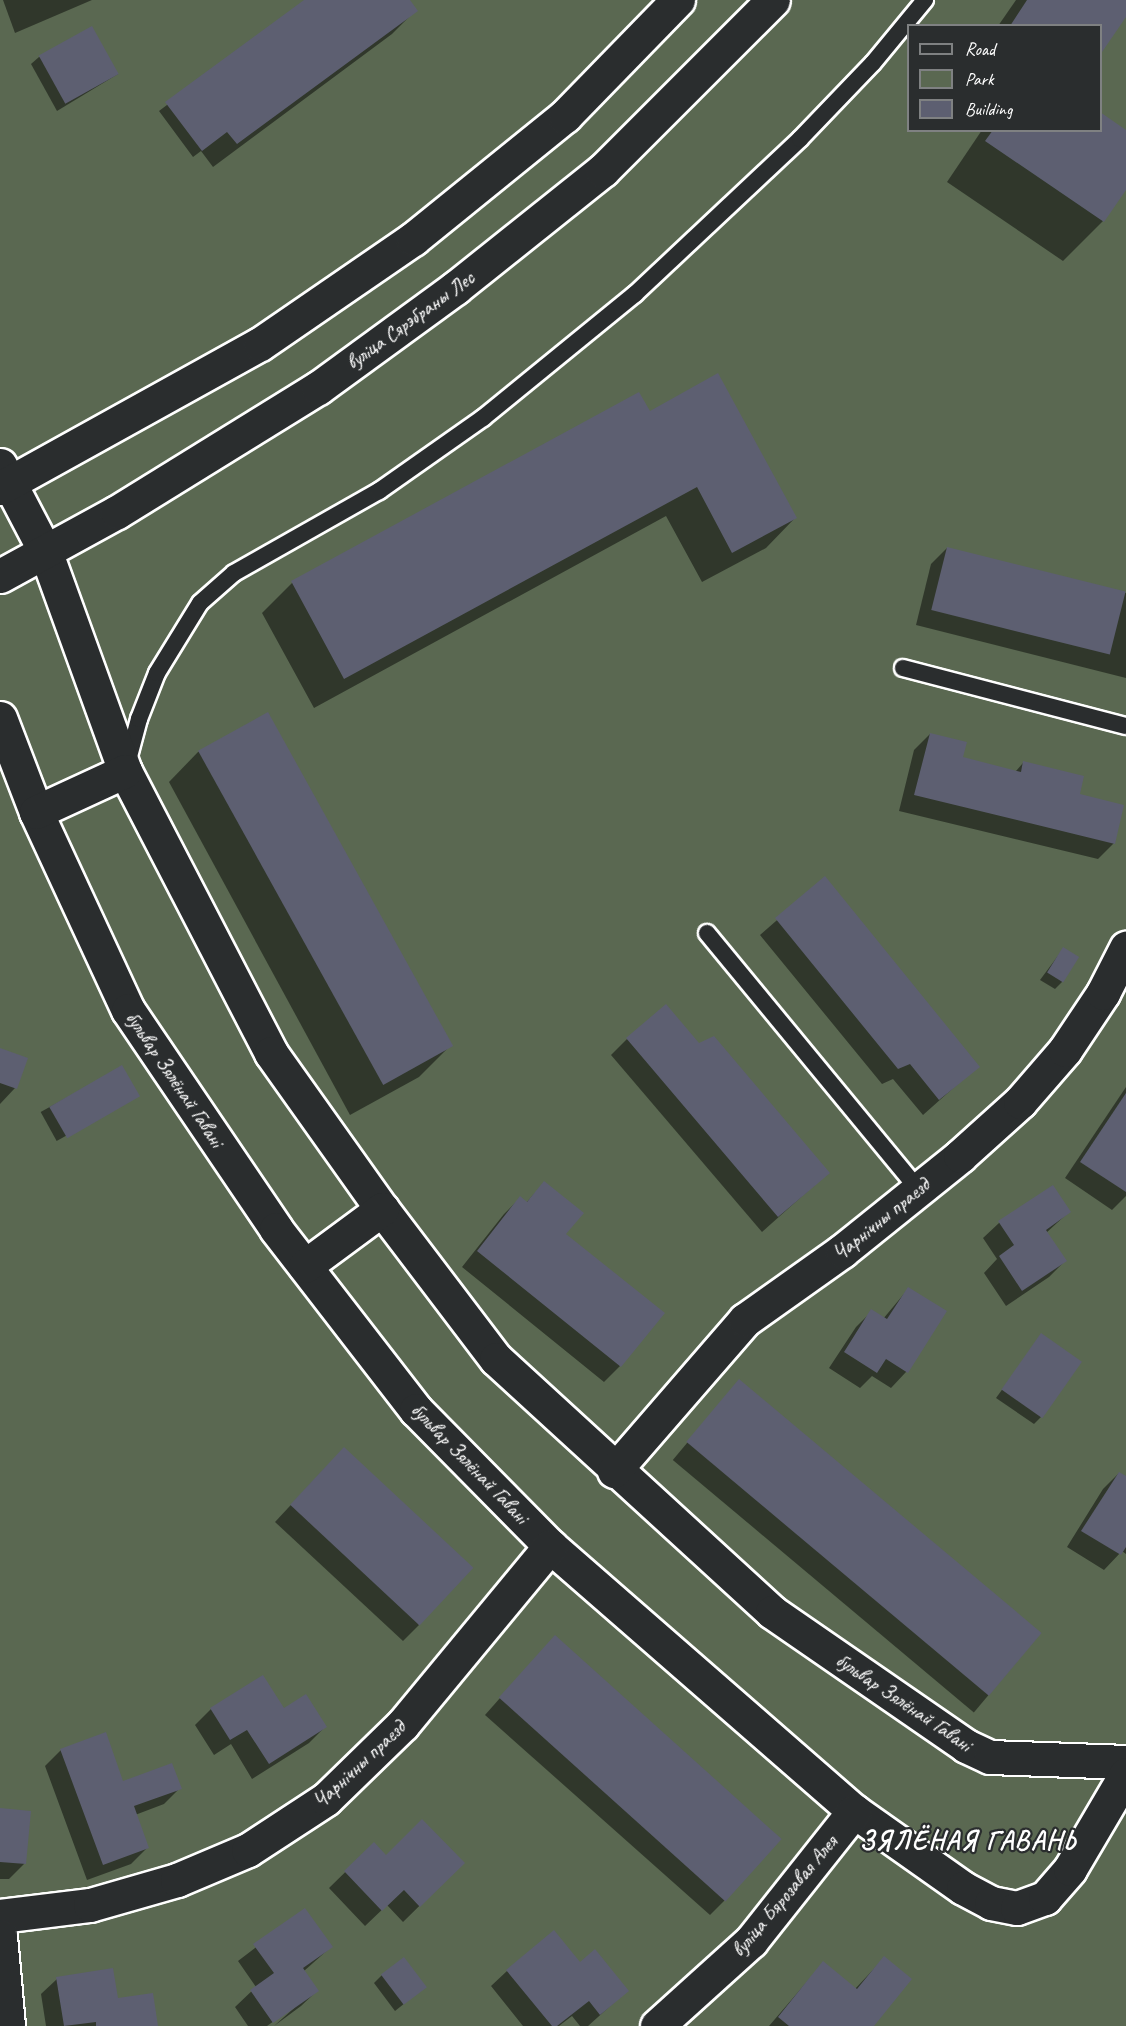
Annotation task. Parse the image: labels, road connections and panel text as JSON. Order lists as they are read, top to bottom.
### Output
{
  "streets": {
    "street": [
      "вуліца Сярэбраны Лес",
      "бульвар Зялёнай Гавані",
      "Чарнічны праезд",
      "вуліца Бярозавая Алея"
    ]
  },
  "crossings": [
    ["вуліца Сярэбраны Лес", "бульвар Зялёнай Гавані"],
    ["бульвар Зялёнай Гавані", "Чарнічны праезд"],
    ["бульвар Зялёнай Гавані", "вуліца Бярозавая Алея"]
  ],
  "districts": ["ЗЯЛЁНАЯ ГАВАНЬ"],
  "legend": ["Road", "Park", "Building"]
}
